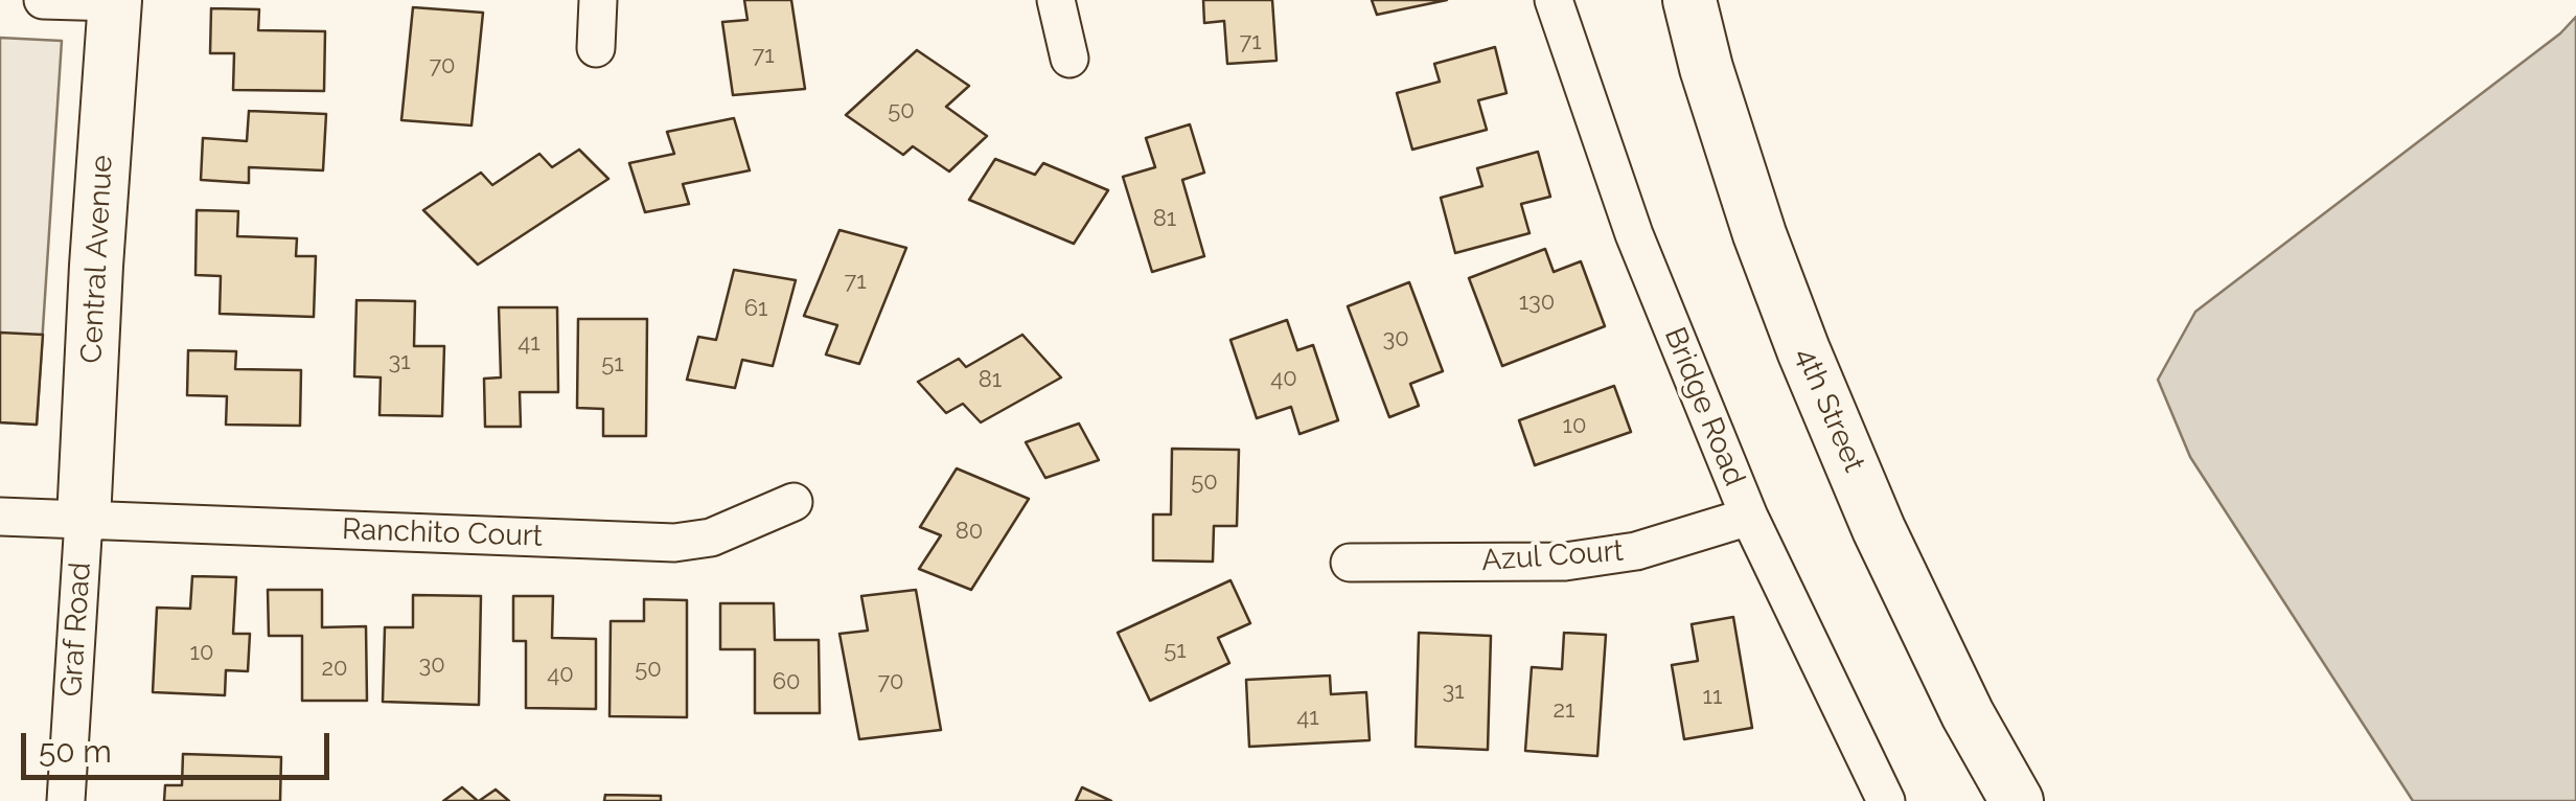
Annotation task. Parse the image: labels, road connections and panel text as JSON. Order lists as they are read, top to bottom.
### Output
{
  "streets": {
    "main road": ["Central Avenue", "4th Street"],
    "street": [
      "Bridge Road",
      "Ranchito Court",
      "Azul Court",
      "Graf Road"
    ]
  },
  "crossings": [
    ["Central Avenue", "Ranchito Court"],
    ["Central Avenue", "Graf Road"],
    ["Bridge Road", "Azul Court"],
    ["Ranchito Court", "Graf Road"]
  ],
  "house_numbers": [
    "71",
    "71",
    "70",
    "50",
    "81",
    "71",
    "130",
    "61",
    "30",
    "41",
    "31",
    "51",
    "40",
    "81",
    "10",
    "50",
    "80",
    "51",
    "10",
    "30",
    "20",
    "50",
    "40",
    "60",
    "70",
    "31",
    "11",
    "21",
    "41"
  ],
  "scale_bar": "50 m"
}
